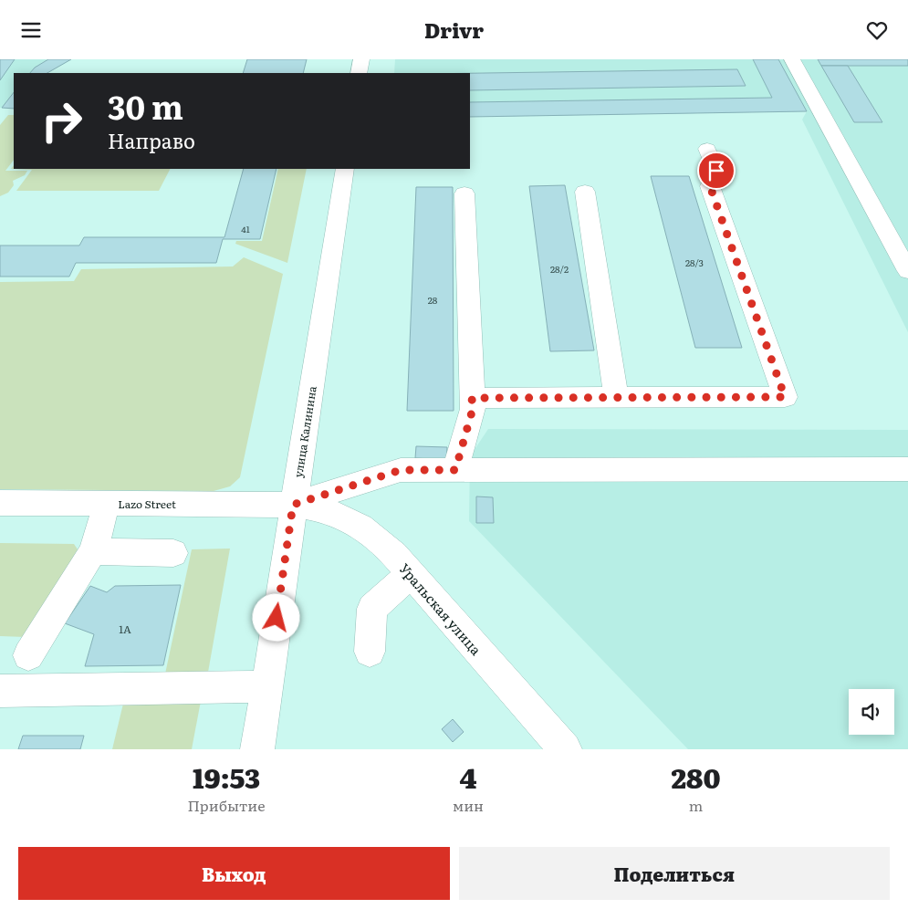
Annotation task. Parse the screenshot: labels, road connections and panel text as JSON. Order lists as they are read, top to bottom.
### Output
{
  "streets": {
    "street": ["улица Калинина", "Lazo Street", "Уральская улица"]
  },
  "crossings": [
    ["улица Калинина", "Lazo Street"],
    ["улица Калинина", "Уральская улица"],
    ["Lazo Street", "Уральская улица"]
  ],
  "house_numbers": [
    "41",
    "28/3",
    "28/2",
    "28",
    "1А"
  ],
  "page": {
    "header": "Drivr",
    "turn": ["30 m", "Направо"],
    "eta": [
      "19:53",
      "Прибытие",
      "4",
      "мин",
      "280",
      "m"
    ],
    "buttons": ["Выход", "Поделиться"]
  }
}
